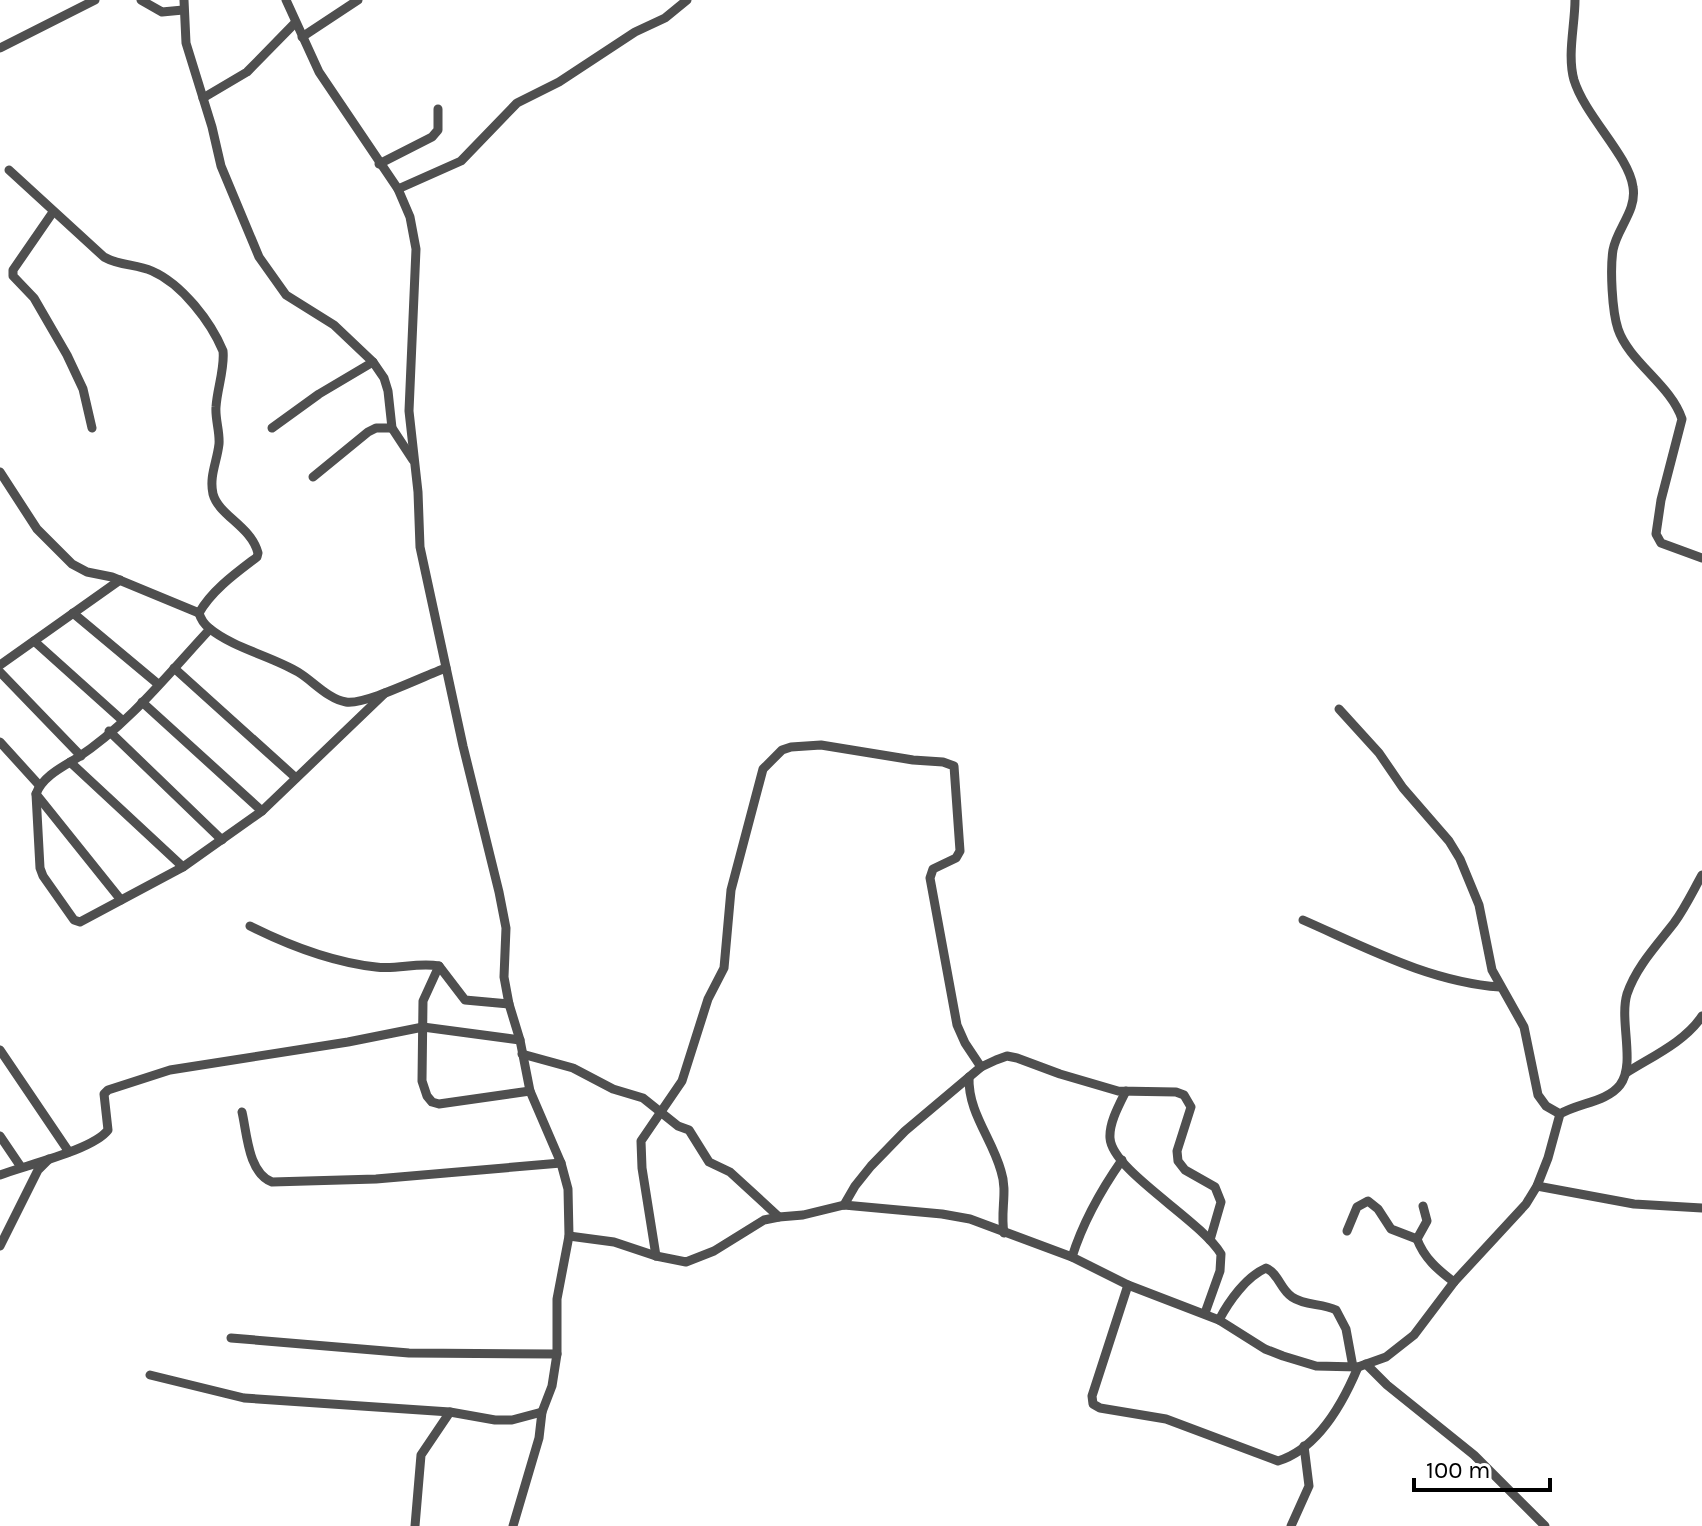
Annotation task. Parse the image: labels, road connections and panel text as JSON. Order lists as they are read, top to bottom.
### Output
{
  "scale_bar": "100 m"
}
